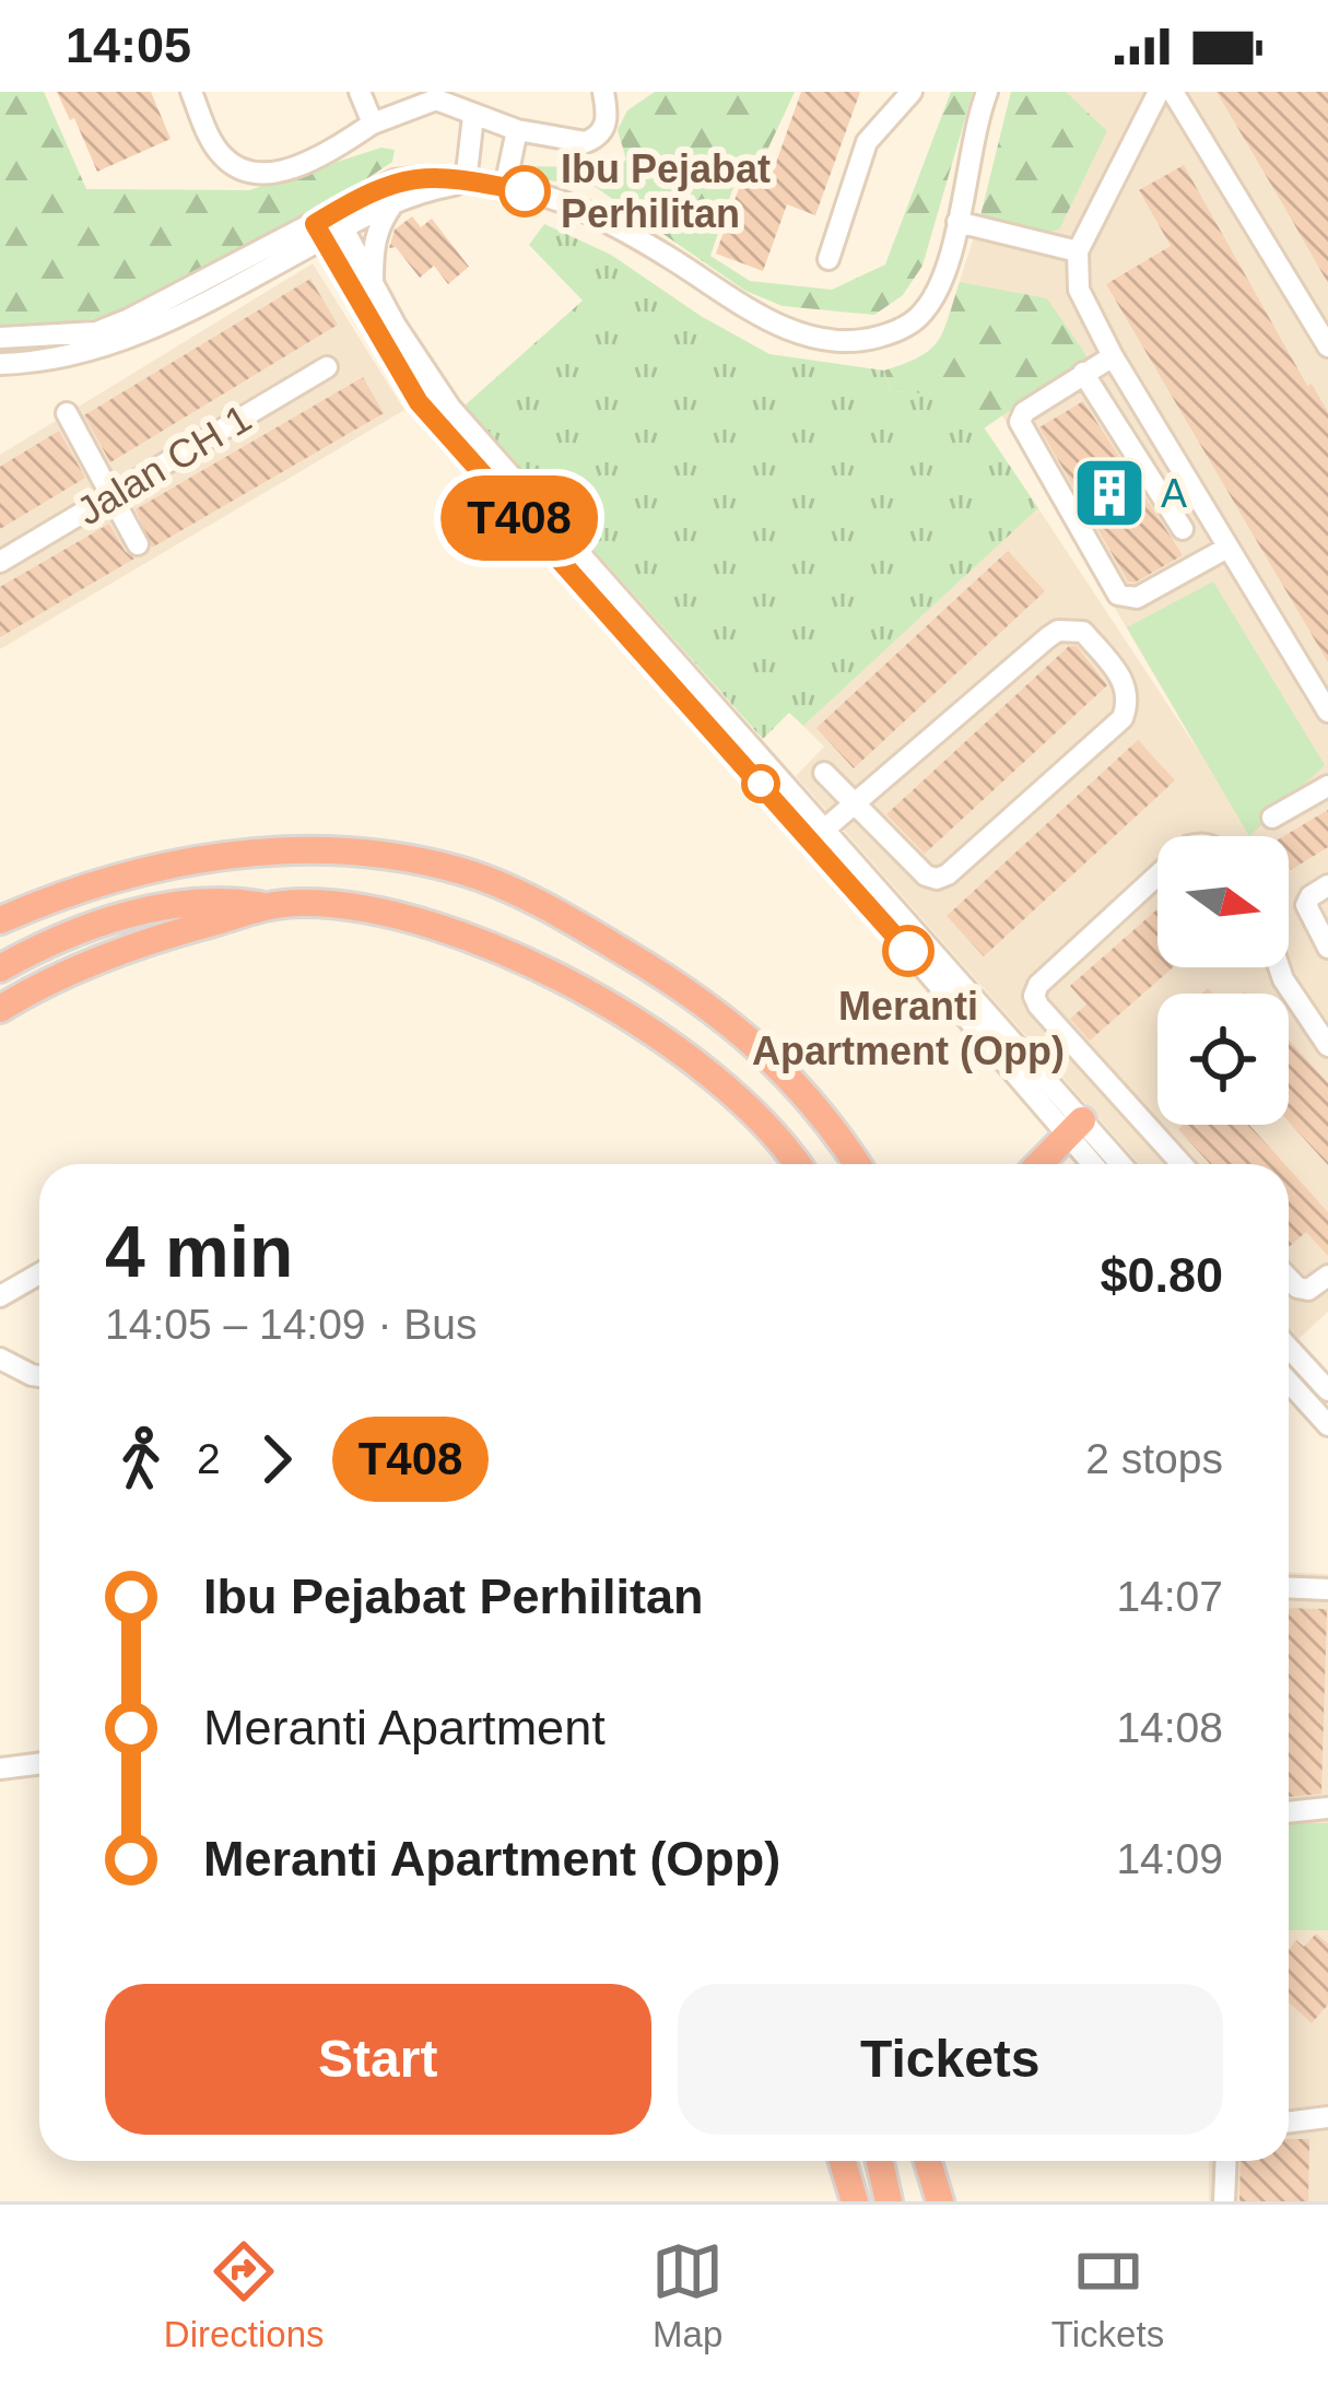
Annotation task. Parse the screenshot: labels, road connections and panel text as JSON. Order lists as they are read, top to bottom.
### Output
{
  "streets": {
    "street": ["Jalan CH 1"]
  },
  "places": {
    "other": ["Ibu Pejabat Perhilitan", "Meranti Apartment (Opp)"],
    "building": ["A"]
  },
  "lines": ["bus line T408"],
  "north": "right",
  "page": {
    "status": "14:05",
    "on_map": "T408",
    "heading": ["4 min", "14:05 – 14:09 · Bus", "$0.80"],
    "legs": ["2", "T408", "2 stops"],
    "list": [
      {
        "name": "Ibu Pejabat Perhilitan",
        "value": "14:07"
      },
      {
        "name": "Meranti Apartment",
        "value": "14:08"
      },
      {
        "name": "Meranti Apartment (Opp)",
        "value": "14:09"
      }
    ],
    "buttons": ["Start", "Tickets"],
    "tabs": ["Directions", "Map", "Tickets"]
  }
}
